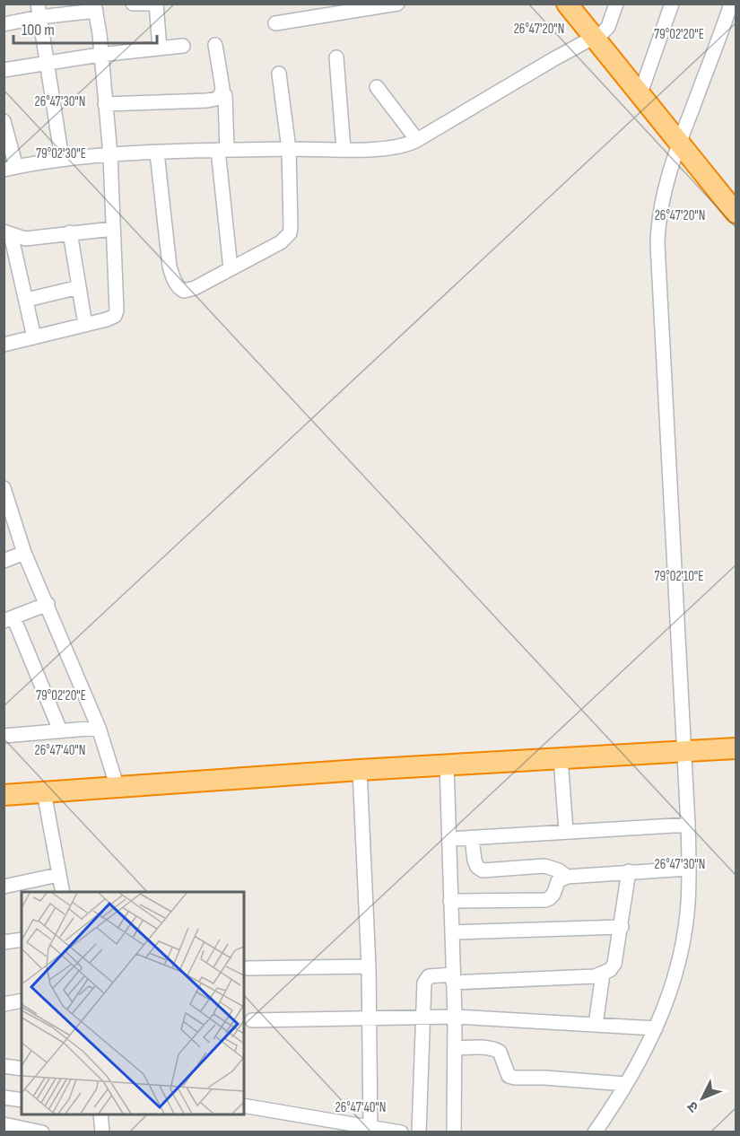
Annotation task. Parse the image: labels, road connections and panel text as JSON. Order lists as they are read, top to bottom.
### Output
{
  "scale_bar": "100 m",
  "north": "bottom left",
  "coordinates": [
    "26°47'20\"N",
    "79°02'20\"E",
    "26°47'30\"N",
    "79°02'30\"E",
    "79°02'10\"E",
    "26°47'40\"N"
  ]
}
